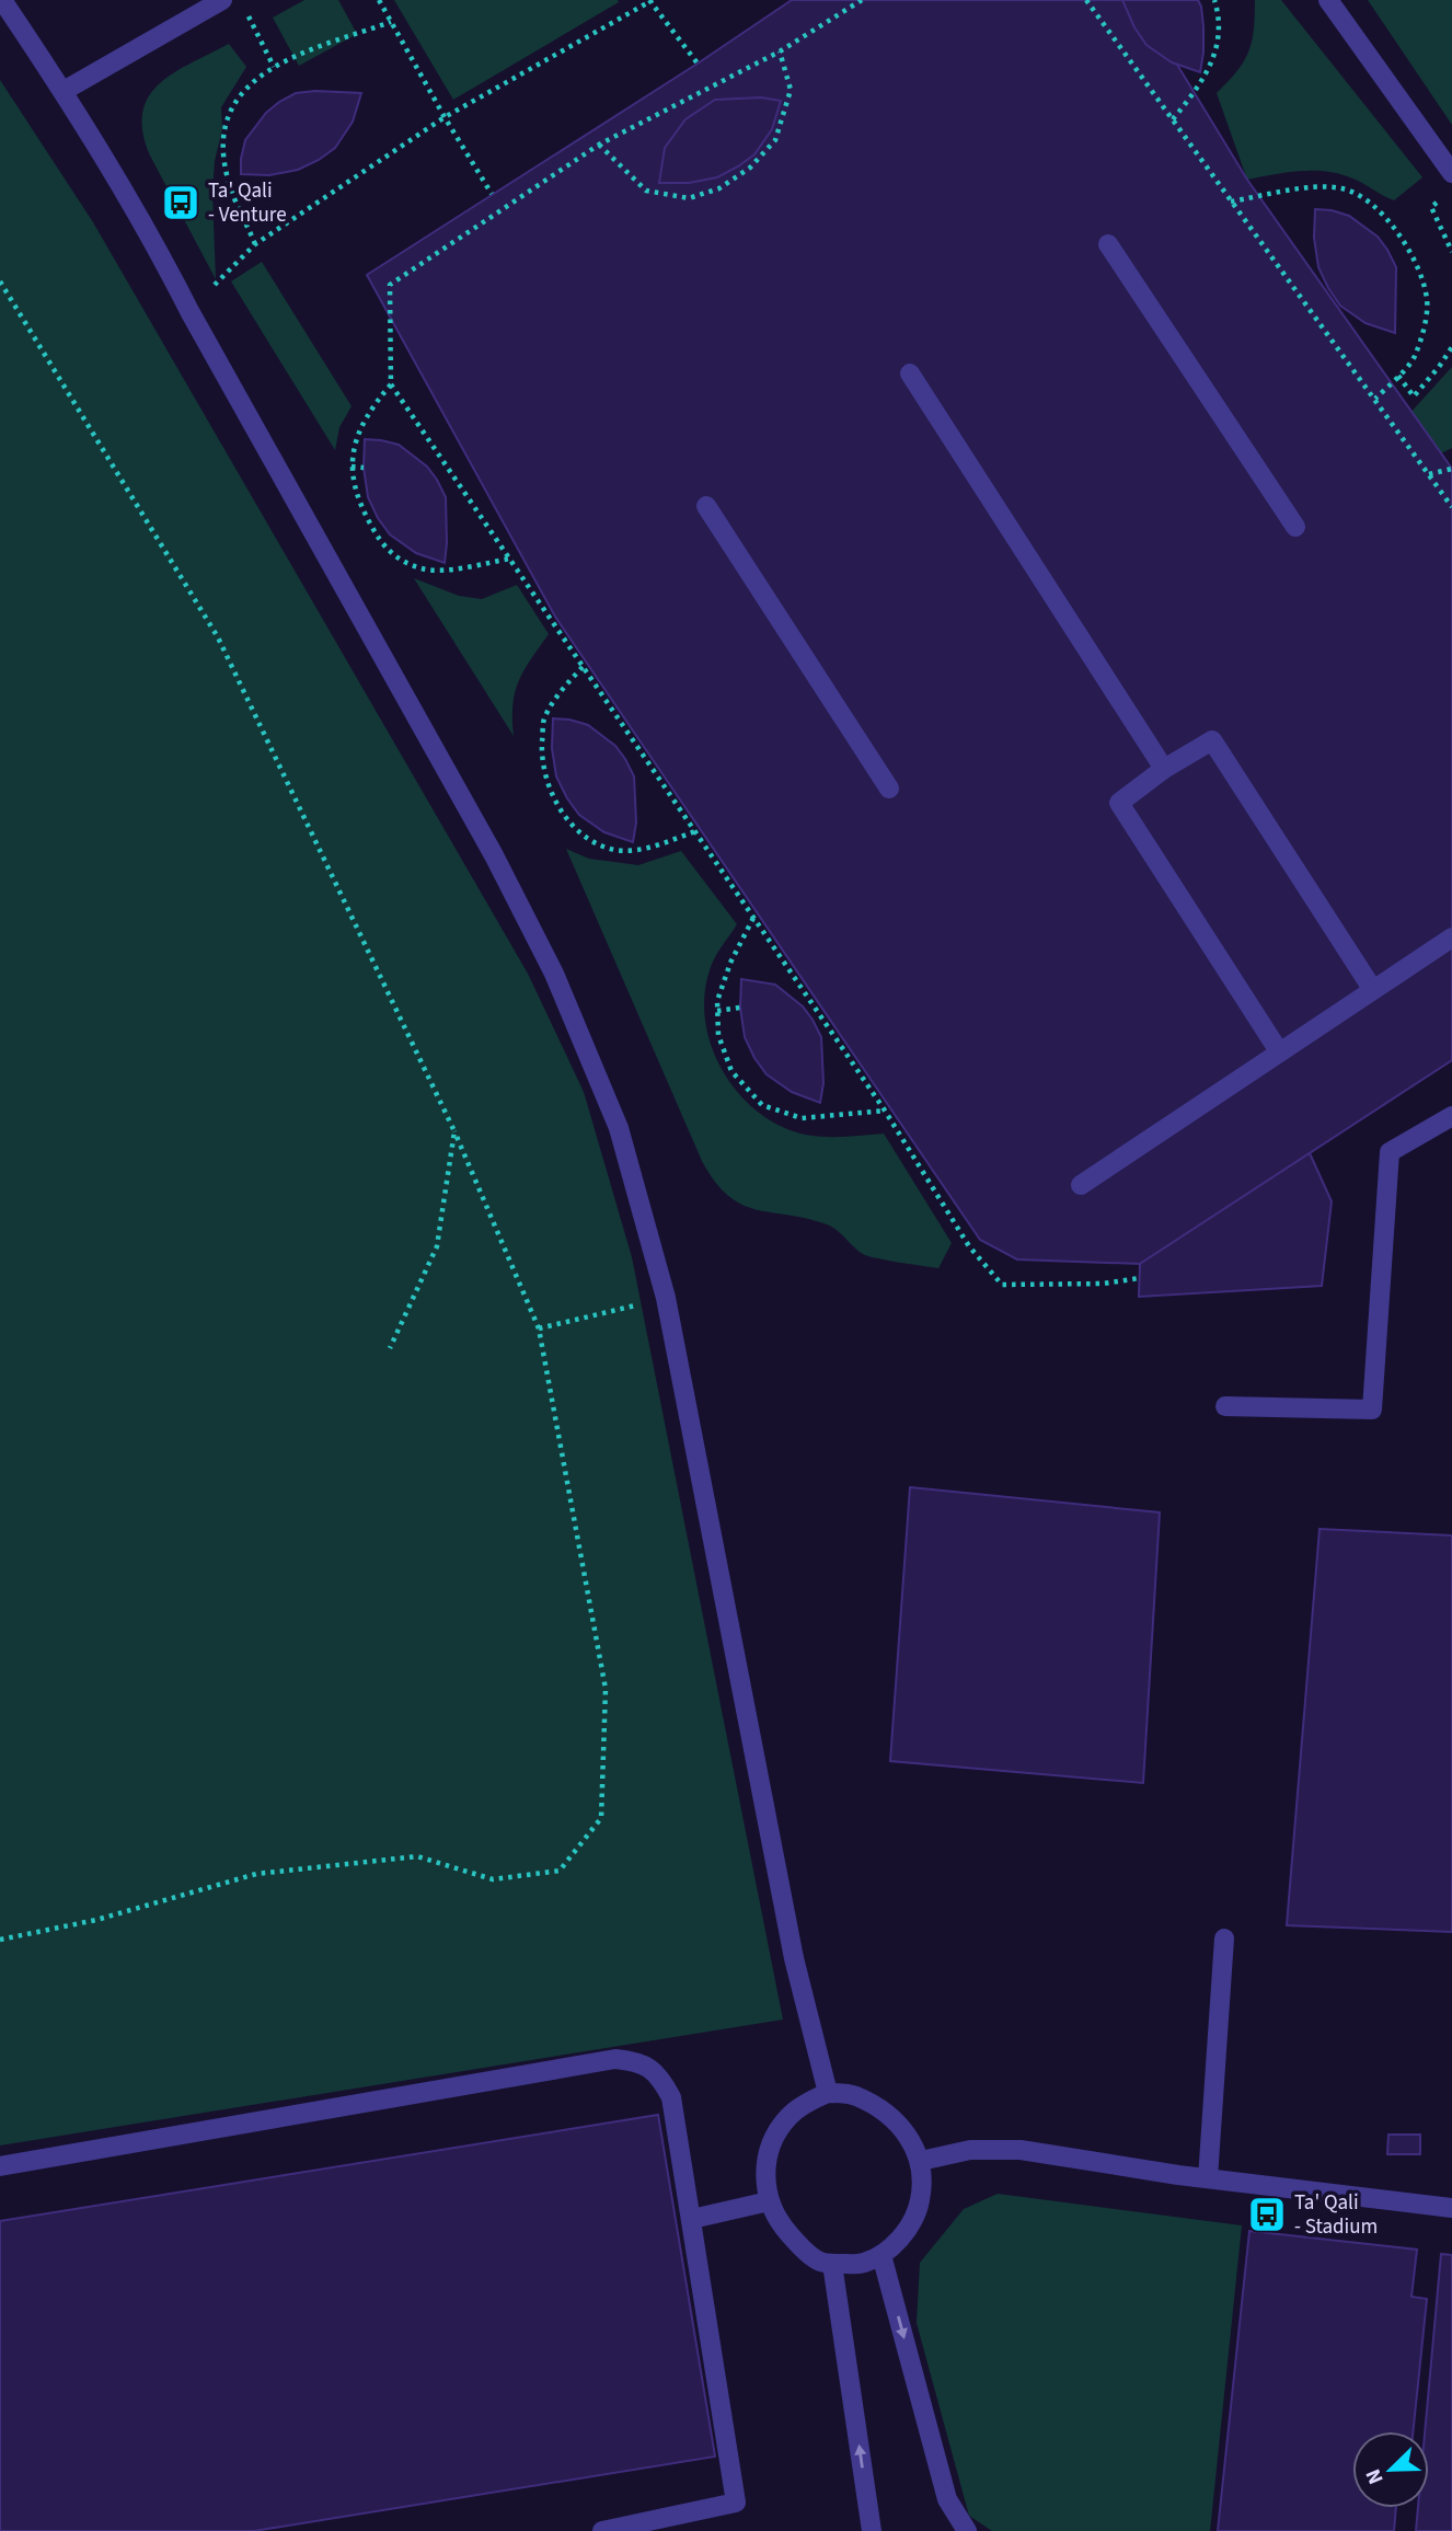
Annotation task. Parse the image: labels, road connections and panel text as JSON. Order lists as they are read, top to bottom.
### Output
{
  "places": {
    "bus stop": ["Ta' Qali - Venture", "Ta' Qali - Stadium"]
  },
  "north": "bottom left"
}
